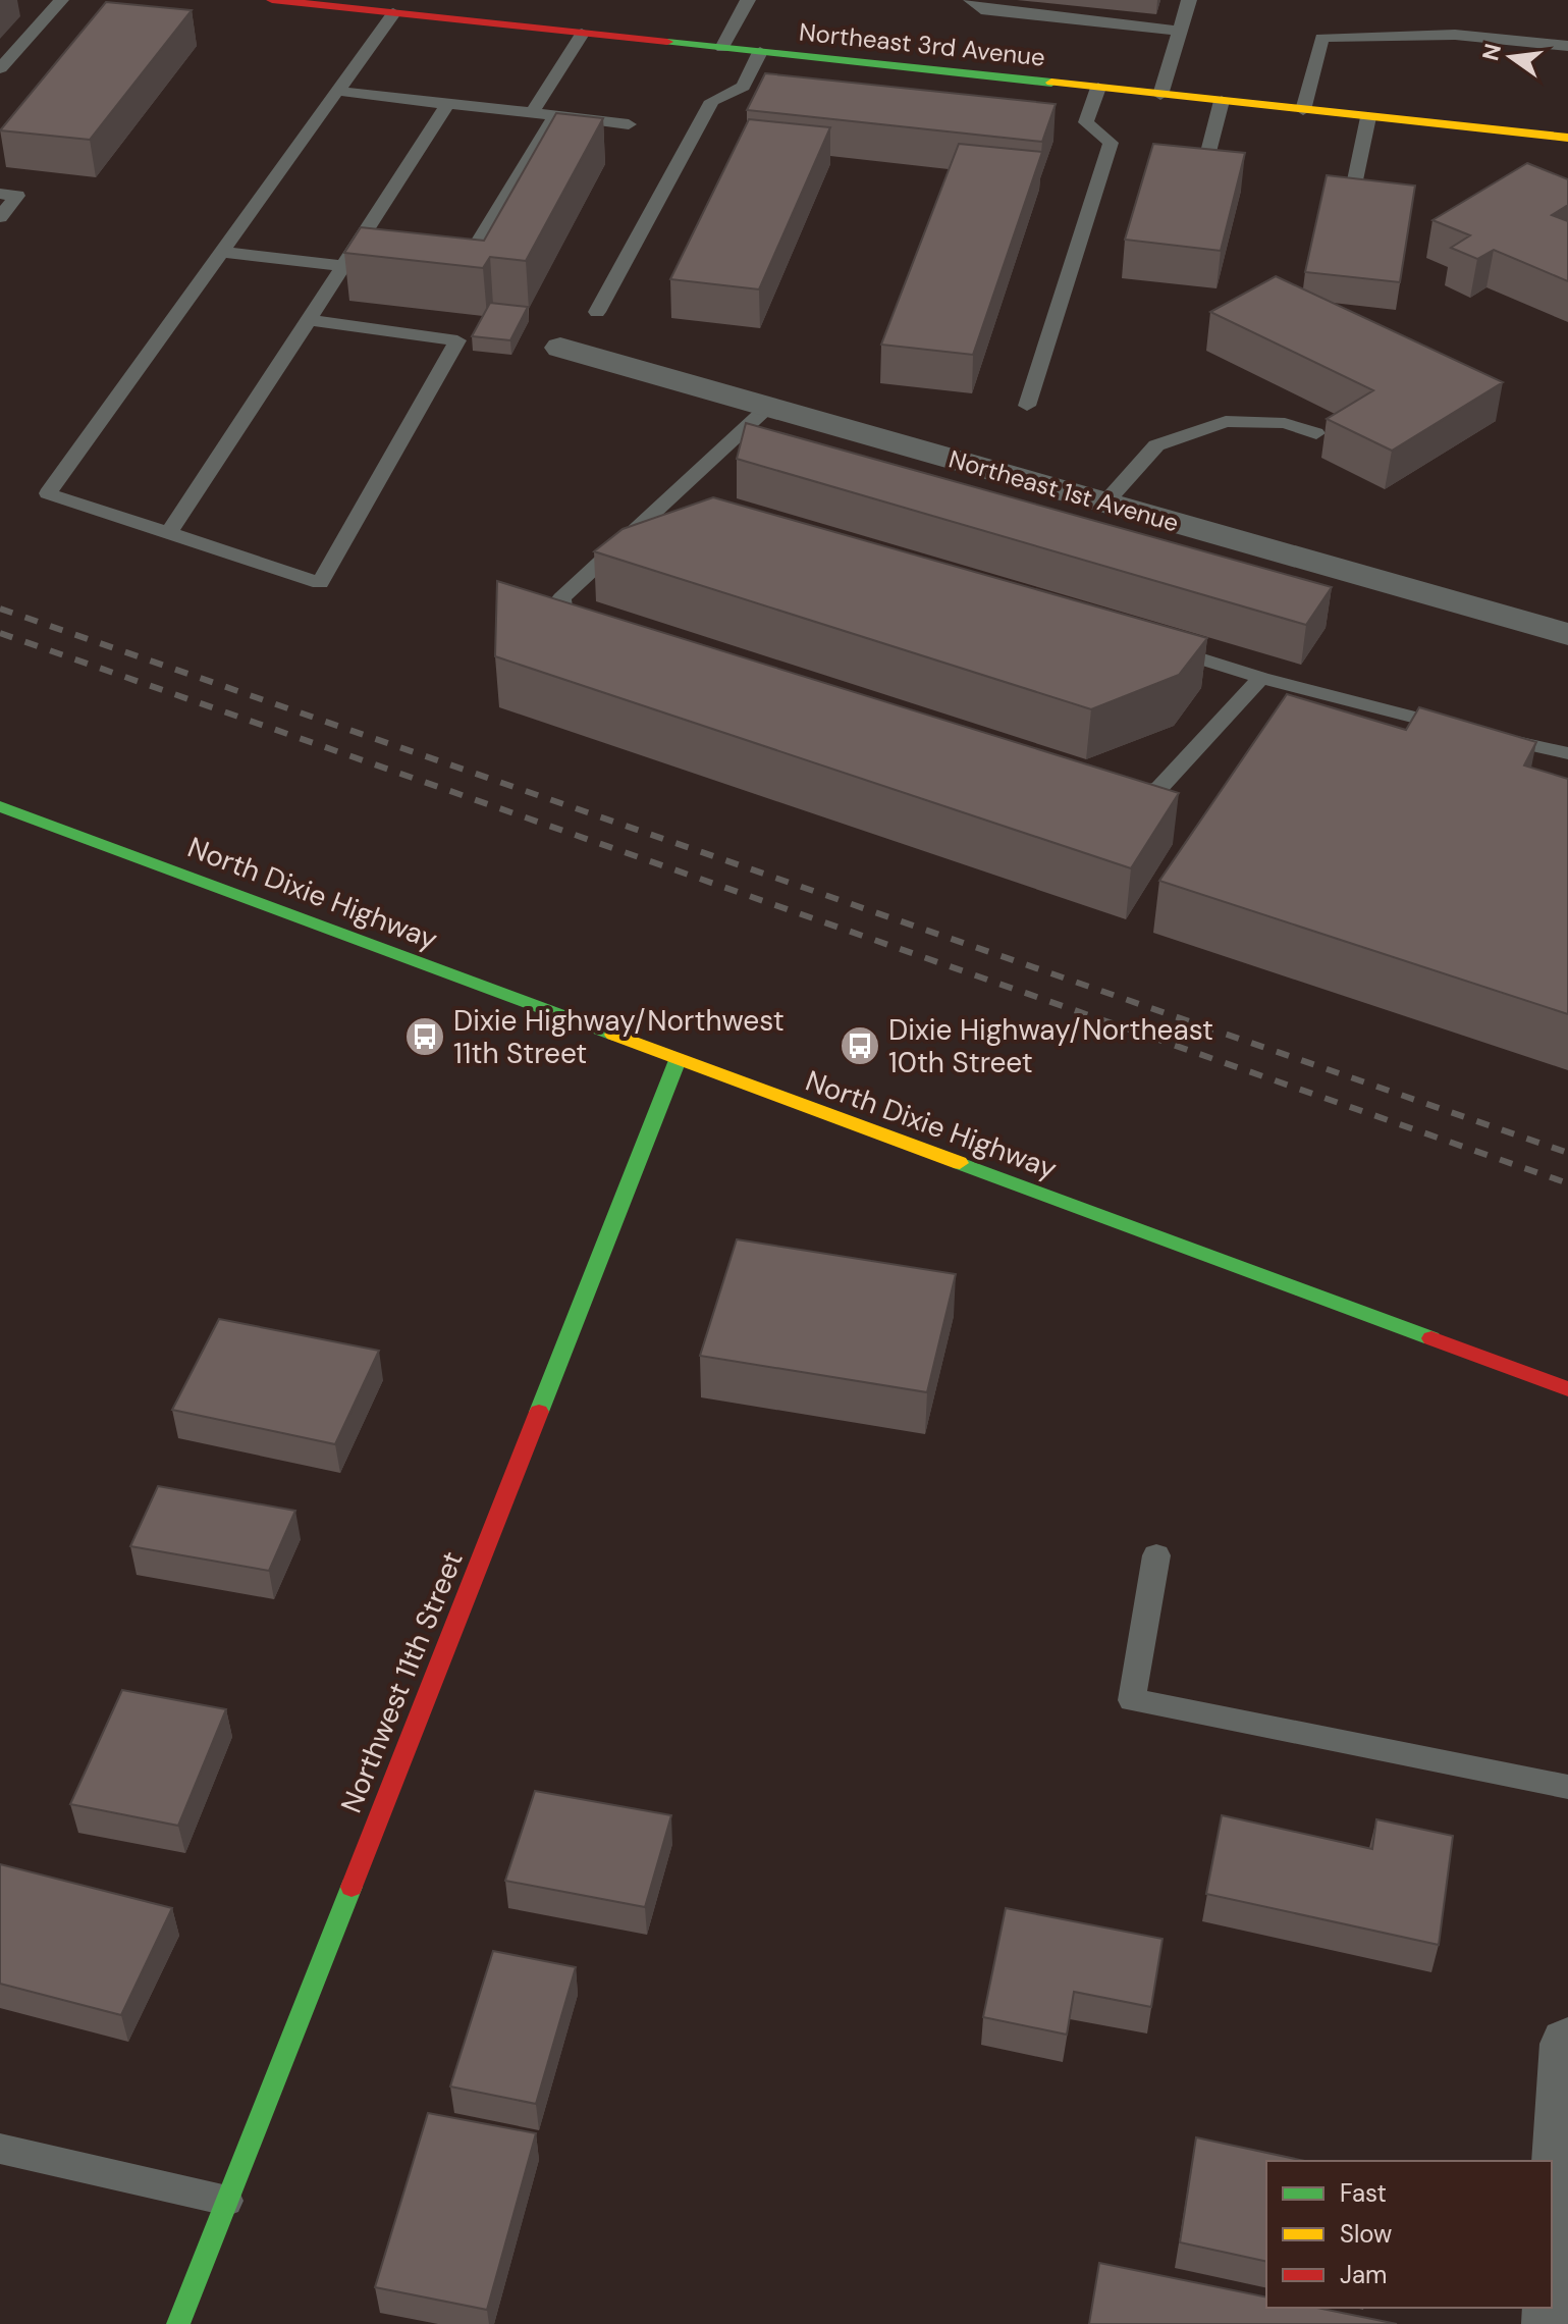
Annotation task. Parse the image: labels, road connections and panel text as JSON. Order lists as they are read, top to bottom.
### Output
{
  "streets": {
    "street": [
      "Northeast 3rd Avenue",
      "Northeast 1st Avenue",
      "North Dixie Highway",
      "Northwest 11th Street"
    ]
  },
  "crossings": [
    ["North Dixie Highway", "Northwest 11th Street"]
  ],
  "places": {
    "bus stop": ["Dixie Highway/Northwest 11th Street", "Dixie Highway/Northeast 10th Street"]
  },
  "legend": ["Fast", "Slow", "Jam"],
  "north": "left"
}
